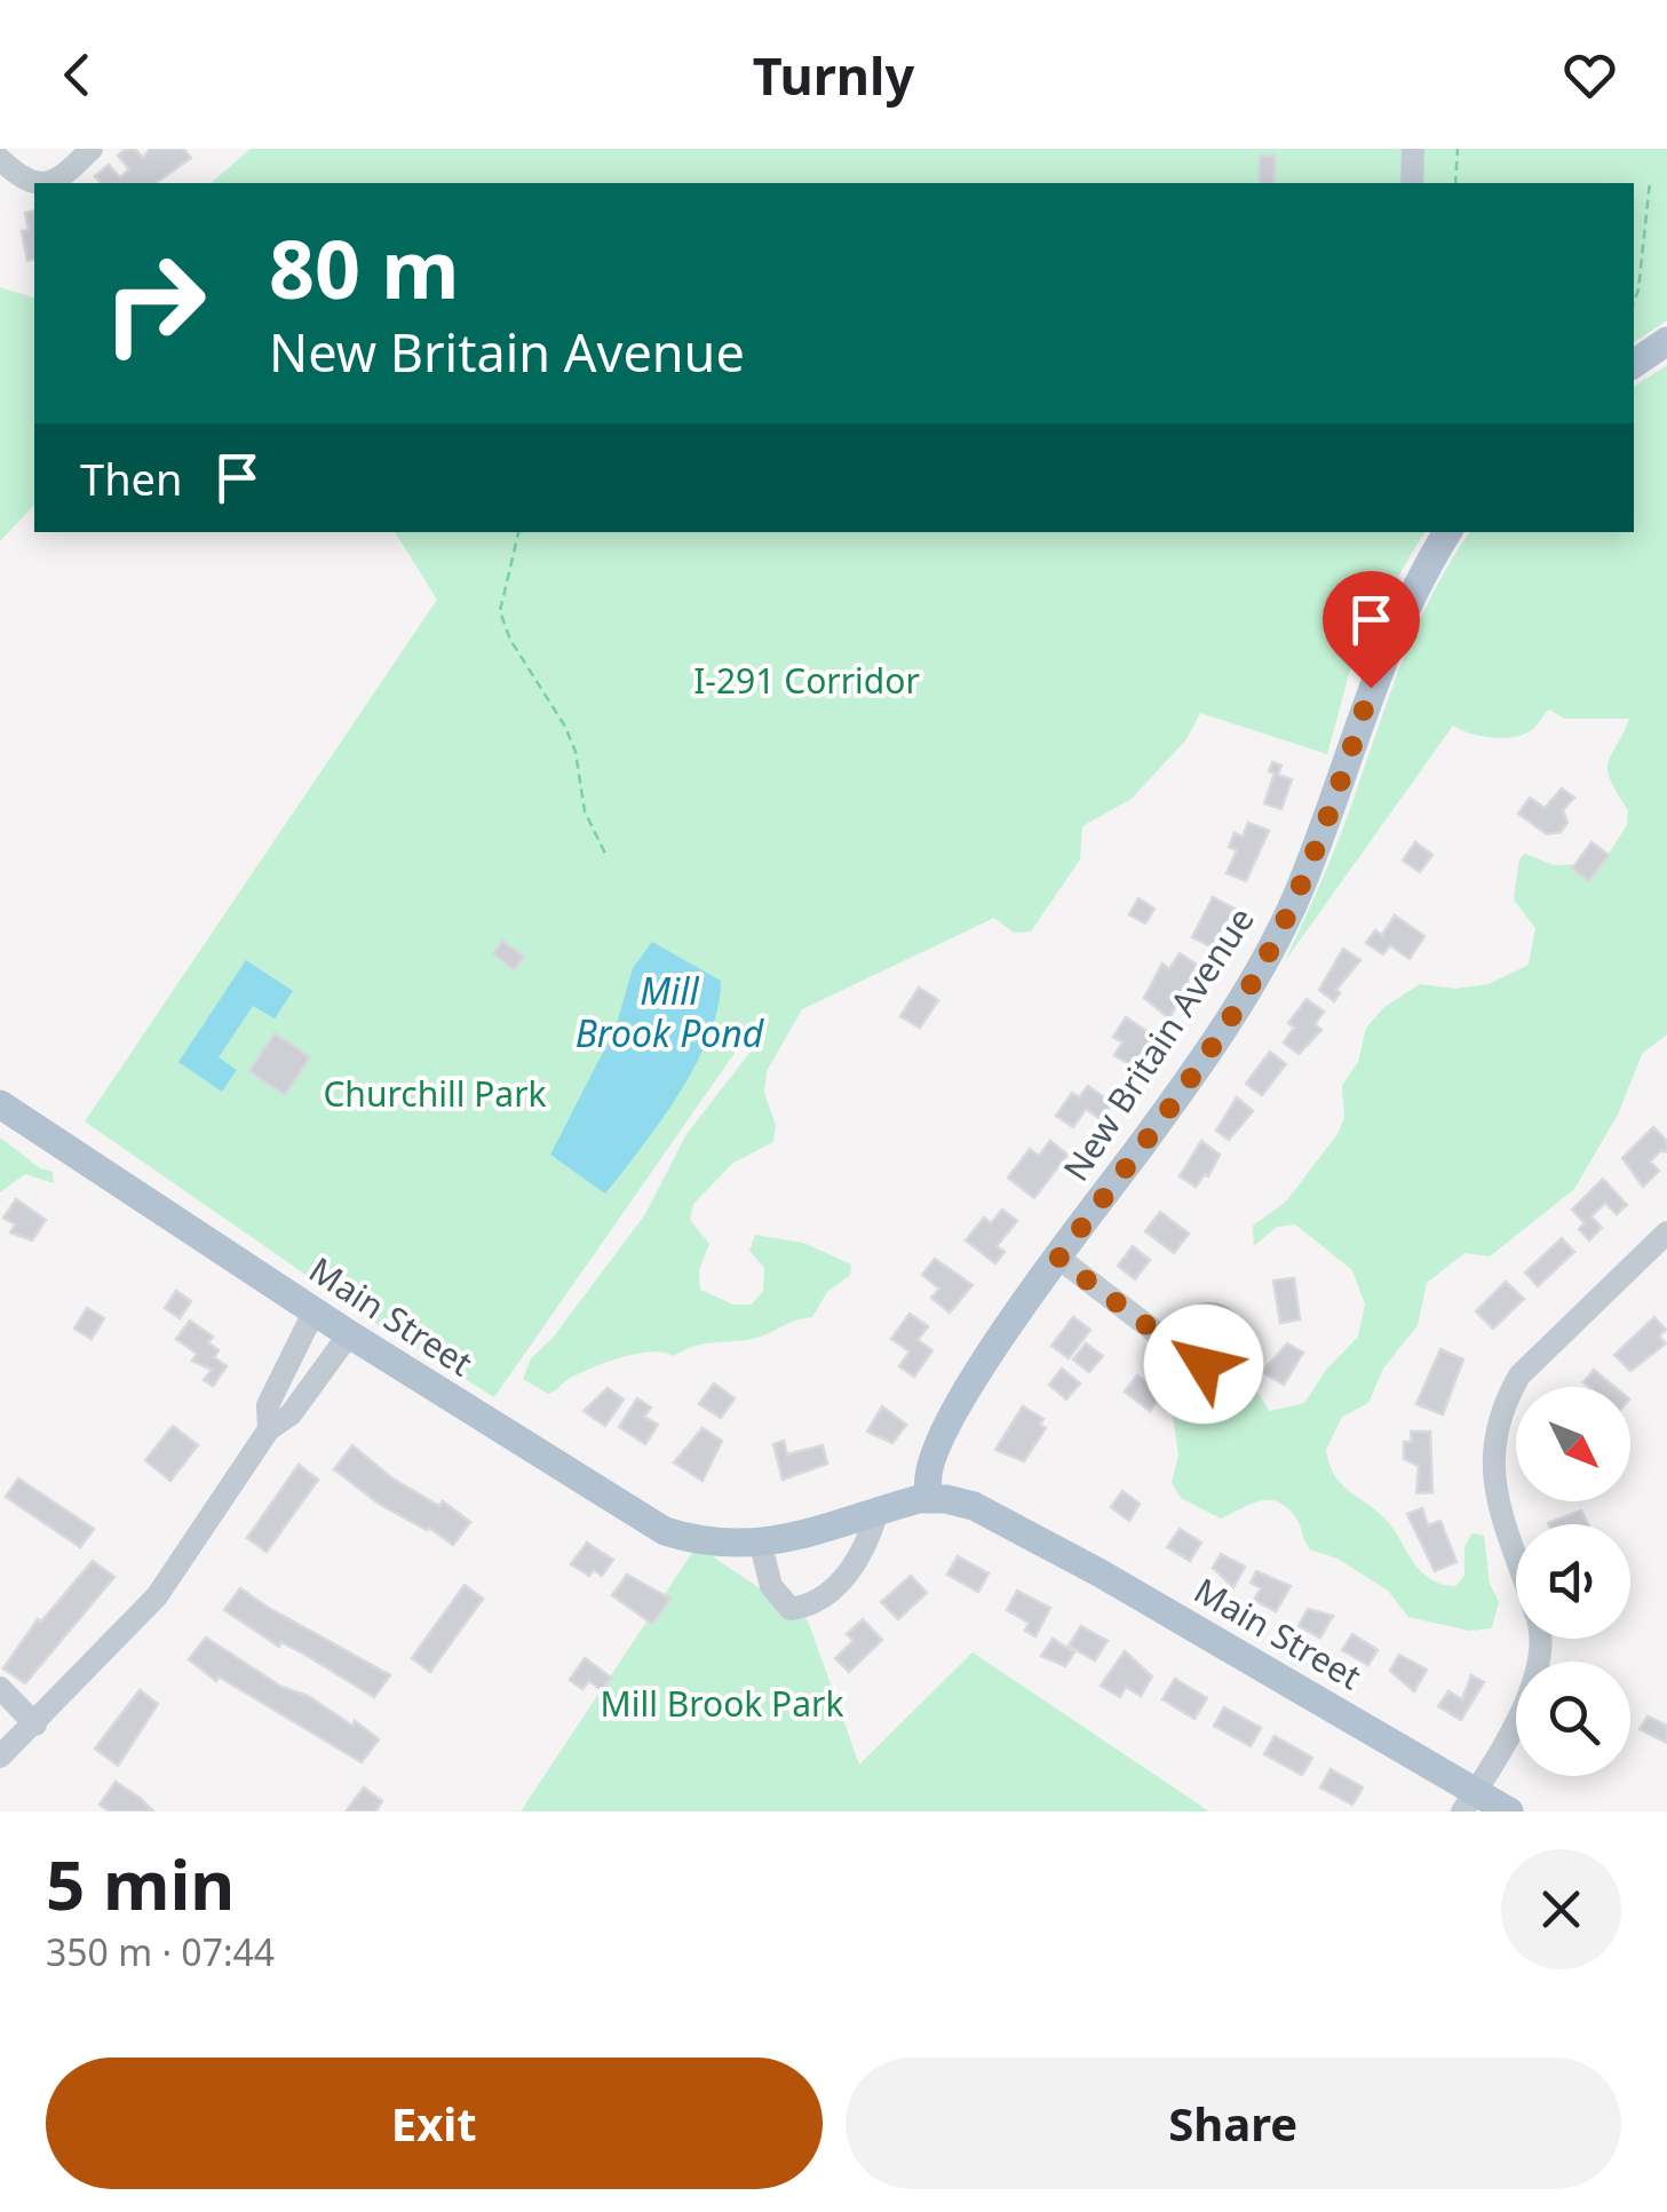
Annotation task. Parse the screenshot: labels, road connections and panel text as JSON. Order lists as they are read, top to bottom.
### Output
{
  "streets": {
    "main road": ["New Britain Avenue", "Main Street"]
  },
  "crossings": [
    ["New Britain Avenue", "Main Street"]
  ],
  "water": ["Mill Brook Pond"],
  "parks": ["I-291 Corridor", "Churchill Park", "Mill Brook Park"],
  "north": "bottom right",
  "page": {
    "header": "Turnly",
    "turn": ["80 m", "New Britain Avenue"],
    "then": "Then",
    "heading": ["5 min", "350 m · 07:44"],
    "buttons": ["Exit", "Share"]
  }
}
